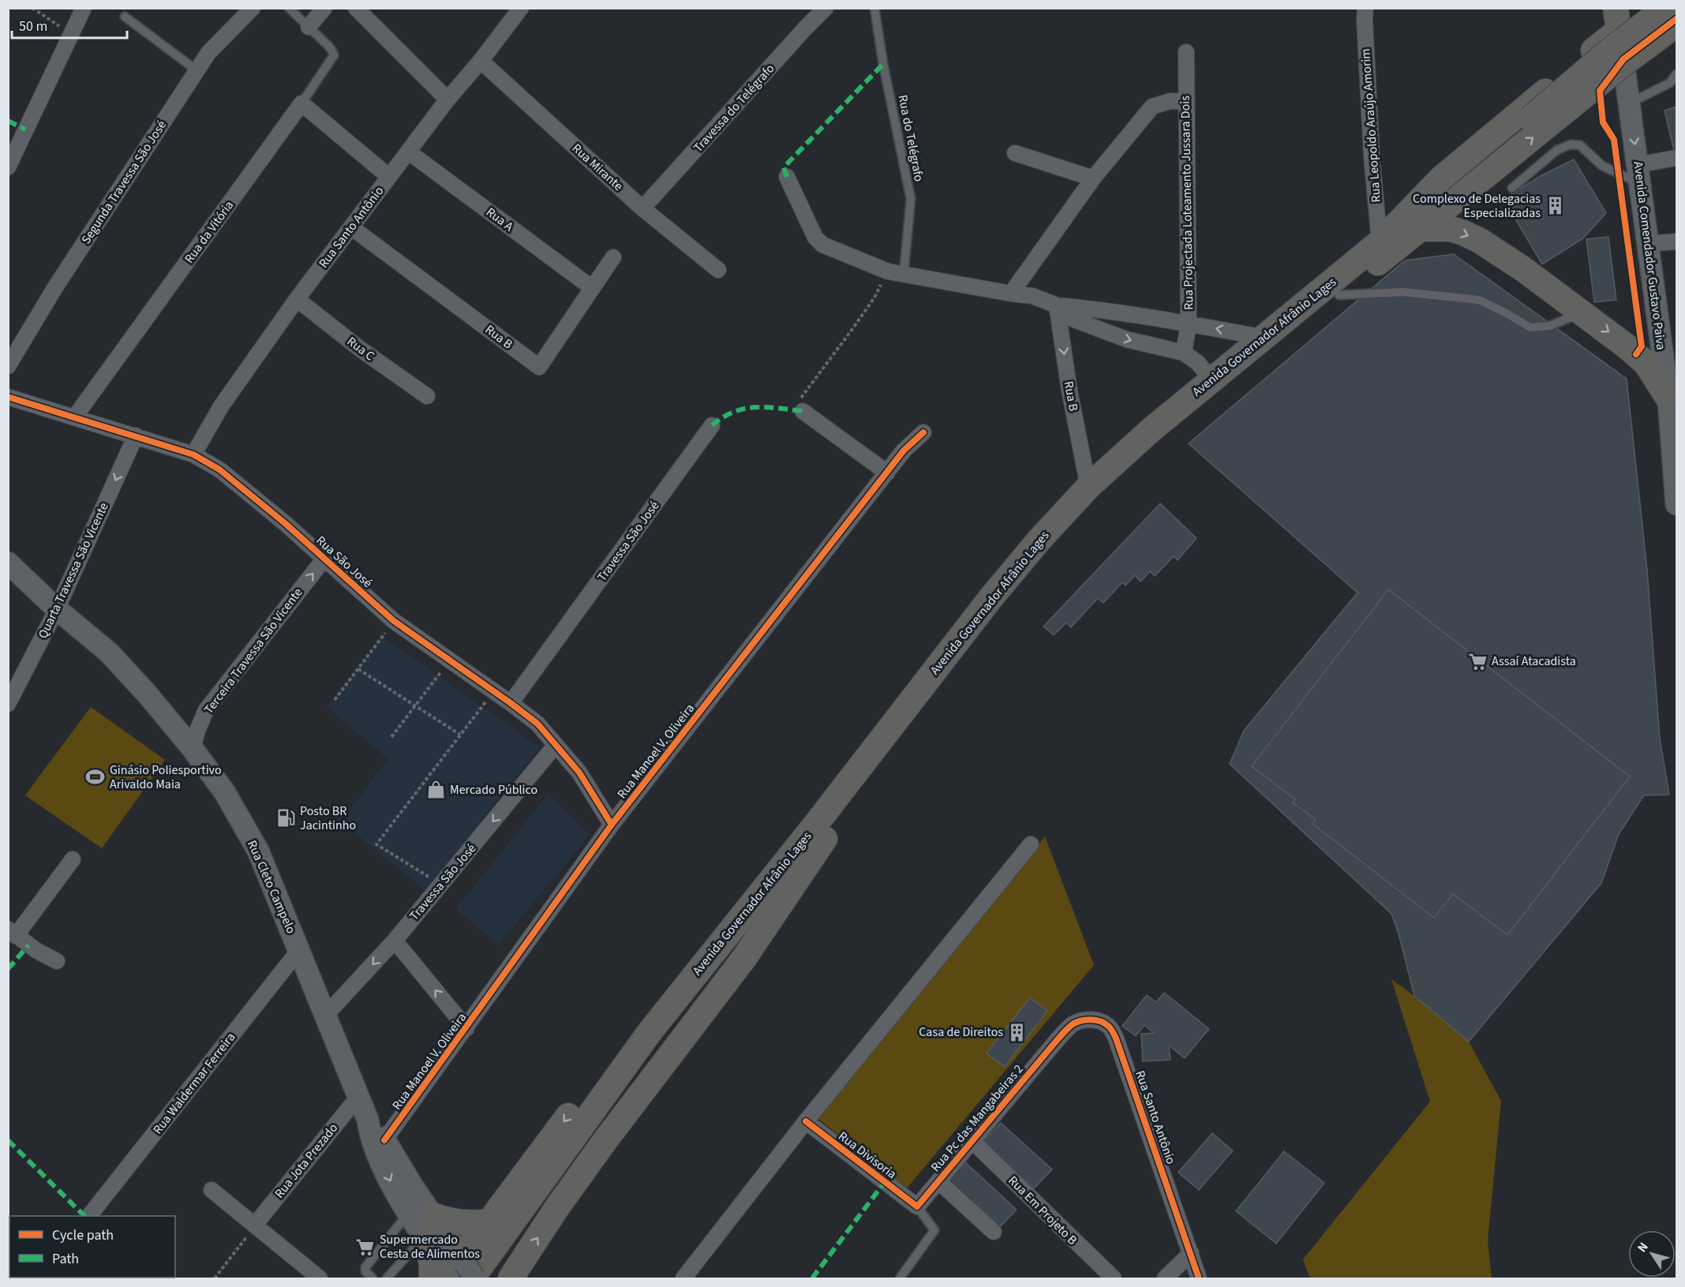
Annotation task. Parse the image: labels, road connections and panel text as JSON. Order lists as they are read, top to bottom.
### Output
{
  "streets": {
    "main road": ["Avenida Comendador Gustavo Paiva", "Avenida Governador Afrânio Lages", "Rua Cleto Campelo"],
    "street": [
      "Travessa do Telégrafo",
      "Rua Leopoldo Araújo Amorim",
      "Rua Mirante",
      "Segunda Travessa São José",
      "Rua Projectada Loteamento Jussara Dois",
      "Rua A",
      "Rua Santo Antônio",
      "Rua da Vitória",
      "Rua B",
      "Rua C",
      "Travessa São José",
      "Rua São José",
      "Quarta Travessa São Vicente",
      "Terceira Travessa São Vicente",
      "Rua Manoel V. Oliveira",
      "Rua Waldermar Ferreira",
      "Rua Pc das Mangabeiras 2",
      "Rua Divisoria",
      "Rua Jota Prezado",
      "Rua Em Projeto B"
    ],
    "lane": ["Rua do Telégrafo"]
  },
  "crossings": [
    ["Travessa do Telégrafo", "Rua Mirante"],
    ["Rua Leopoldo Araújo Amorim", "Avenida Governador Afrânio Lages"],
    ["Rua Mirante", "Rua Santo Antônio"],
    ["Rua A", "Rua Santo Antônio"],
    ["Rua A", "Rua B"],
    ["Rua Santo Antônio", "Rua B"],
    ["Rua Santo Antônio", "Rua C"],
    ["Rua Santo Antônio", "Rua São José"],
    ["Rua Santo Antônio", "Rua Pc das Mangabeiras 2"],
    ["Rua da Vitória", "Rua São José"],
    ["Avenida Comendador Gustavo Paiva", "Avenida Governador Afrânio Lages"],
    ["Rua B", "Avenida Governador Afrânio Lages"],
    ["Avenida Governador Afrânio Lages", "Rua Cleto Campelo"],
    ["Travessa São José", "Rua São José"],
    ["Travessa São José", "Rua Cleto Campelo"],
    ["Rua São José", "Quarta Travessa São Vicente"],
    ["Rua São José", "Terceira Travessa São Vicente"],
    ["Rua São José", "Rua Manoel V. Oliveira"],
    ["Quarta Travessa São Vicente", "Rua Cleto Campelo"],
    ["Terceira Travessa São Vicente", "Rua Cleto Campelo"],
    ["Rua Manoel V. Oliveira", "Rua Cleto Campelo"],
    ["Rua Cleto Campelo", "Rua Waldermar Ferreira"],
    ["Rua Cleto Campelo", "Rua Jota Prezado"],
    ["Rua Pc das Mangabeiras 2", "Rua Divisoria"],
    ["Rua Pc das Mangabeiras 2", "Rua Em Projeto B"]
  ],
  "one_way": ["Travessa São José", "Quarta Travessa São Vicente", "Terceira Travessa São Vicente"],
  "places": {
    "building": ["Complexo de Delegacias Especializadas", "Casa de Direitos"],
    "supermarket": ["Assaí Atacadista", "Supermercado Cesta de Alimentos"],
    "sports": ["Ginásio Poliesportivo Arivaldo Maia"],
    "shop": ["Mercado Público"],
    "fuel station": ["Posto BR Jacintinho"]
  },
  "legend": ["Cycle path", "Path"],
  "scale_bar": "50 m",
  "north": "top left"
}
